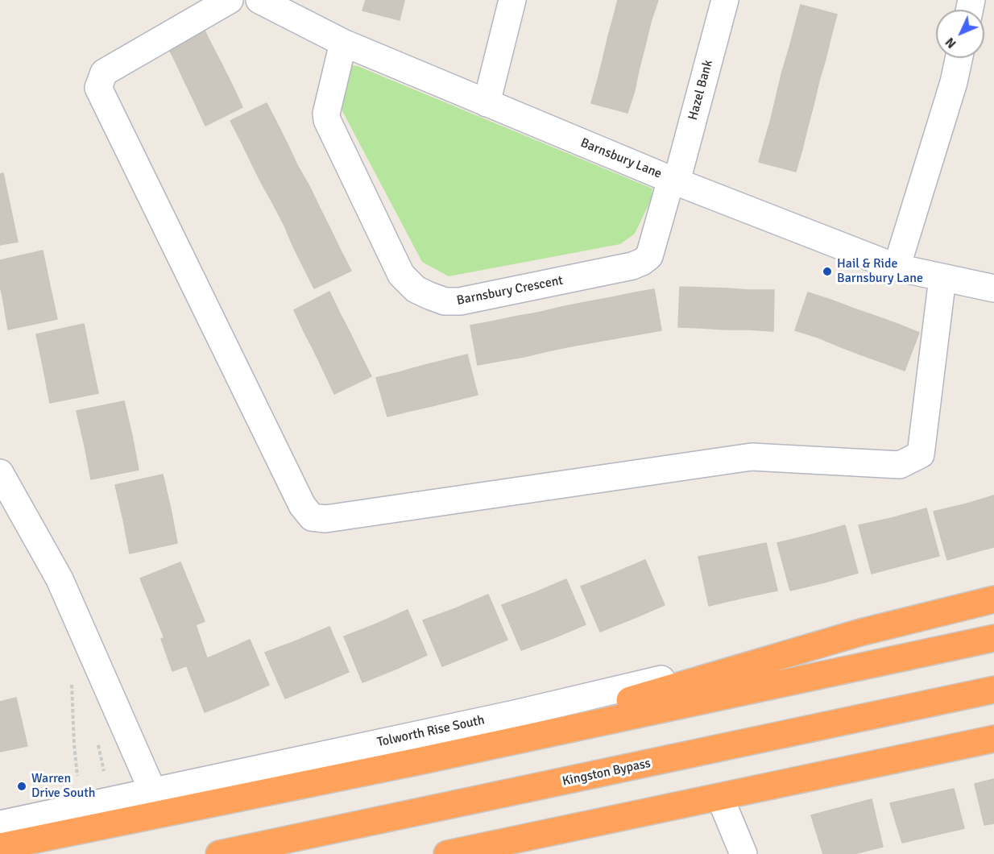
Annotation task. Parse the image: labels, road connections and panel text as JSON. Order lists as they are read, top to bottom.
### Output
{
  "streets": {
    "highway": ["Tolworth Rise South", "Kingston Bypass"],
    "street": ["Hazel Bank", "Barnsbury Lane", "Barnsbury Crescent"]
  },
  "crossings": [
    ["Hazel Bank", "Barnsbury Lane"],
    ["Hazel Bank", "Barnsbury Crescent"],
    ["Barnsbury Lane", "Barnsbury Crescent"]
  ],
  "places": ["Hail & Ride Barnsbury Lane", "Warren Drive South"],
  "north": "bottom left"
}
